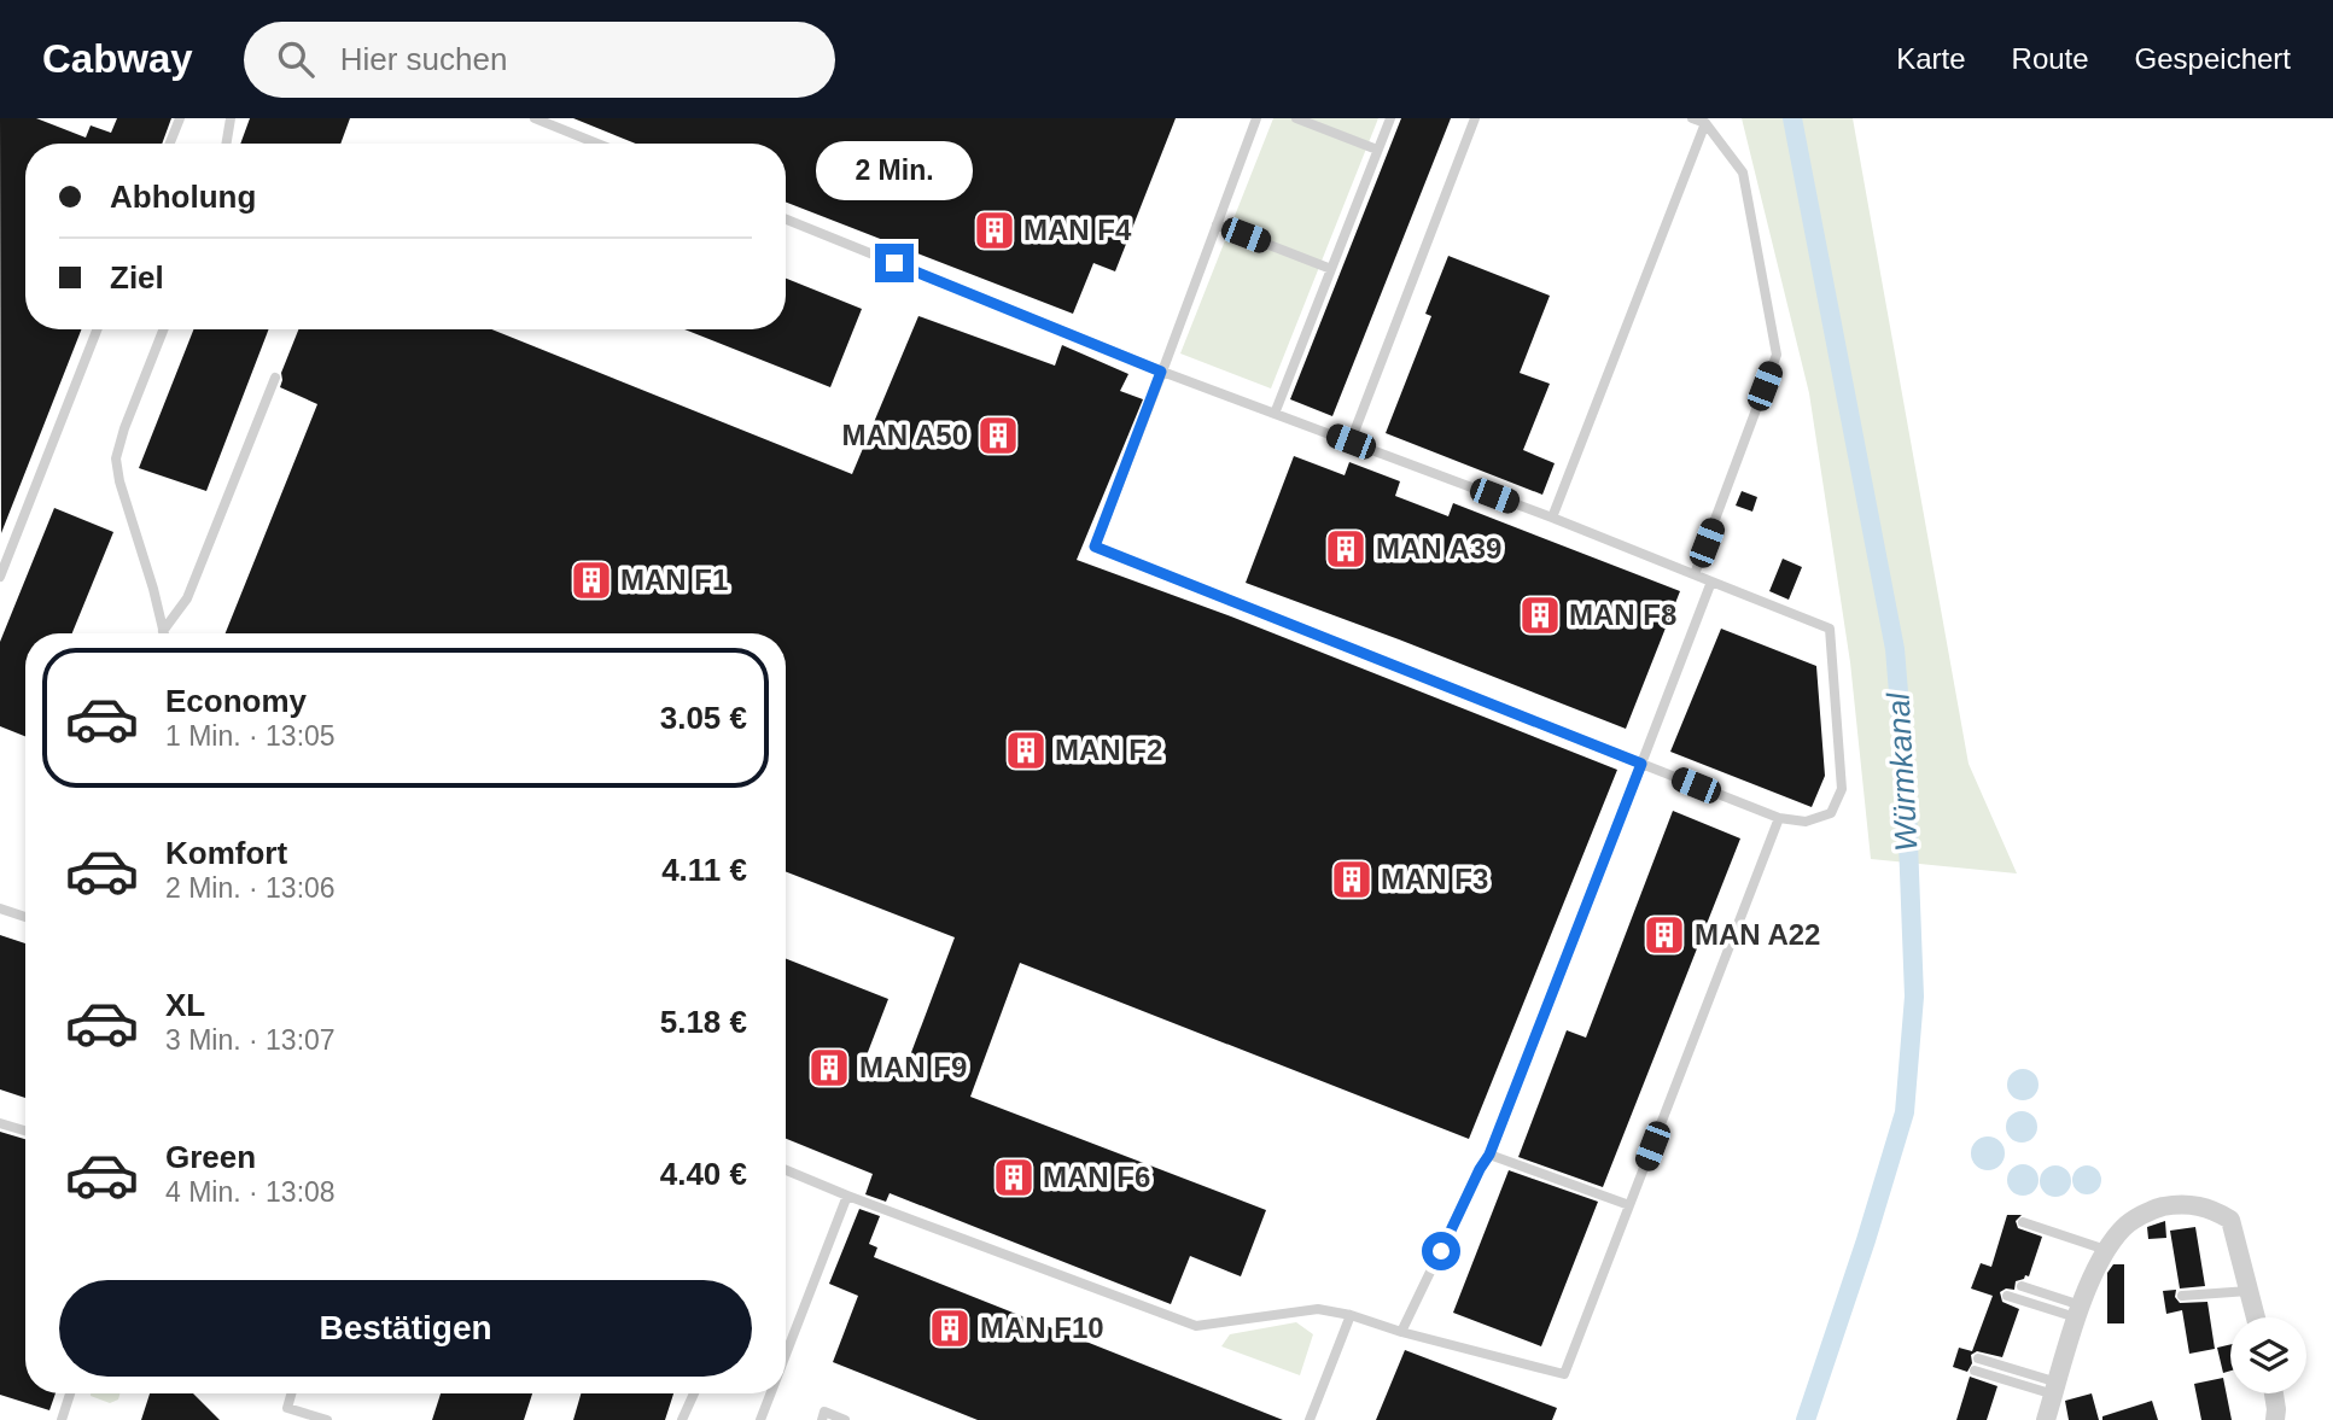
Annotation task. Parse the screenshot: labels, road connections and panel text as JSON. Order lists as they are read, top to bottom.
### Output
{
  "water": ["Würmkanal"],
  "places": {
    "building": [
      "MAN F4",
      "MAN A50",
      "MAN A39",
      "MAN F1",
      "MAN F8",
      "MAN F2",
      "MAN F3",
      "MAN A22",
      "MAN F9",
      "MAN F6",
      "MAN F10"
    ]
  },
  "page": {
    "header": "Cabway",
    "search": "Hier suchen",
    "nav": ["Karte", "Route", "Gespeichert"],
    "bubble": "2 Min.",
    "banner": ["Abholung", "Ziel"],
    "list": [
      {
        "name": "Economy",
        "note": "1 Min. · 13:05",
        "value": "3.05 €"
      },
      {
        "name": "Komfort",
        "note": "2 Min. · 13:06",
        "value": "4.11 €"
      },
      {
        "name": "XL",
        "note": "3 Min. · 13:07",
        "value": "5.18 €"
      },
      {
        "name": "Green",
        "note": "4 Min. · 13:08",
        "value": "4.40 €"
      }
    ],
    "buttons": "Bestätigen"
  }
}
